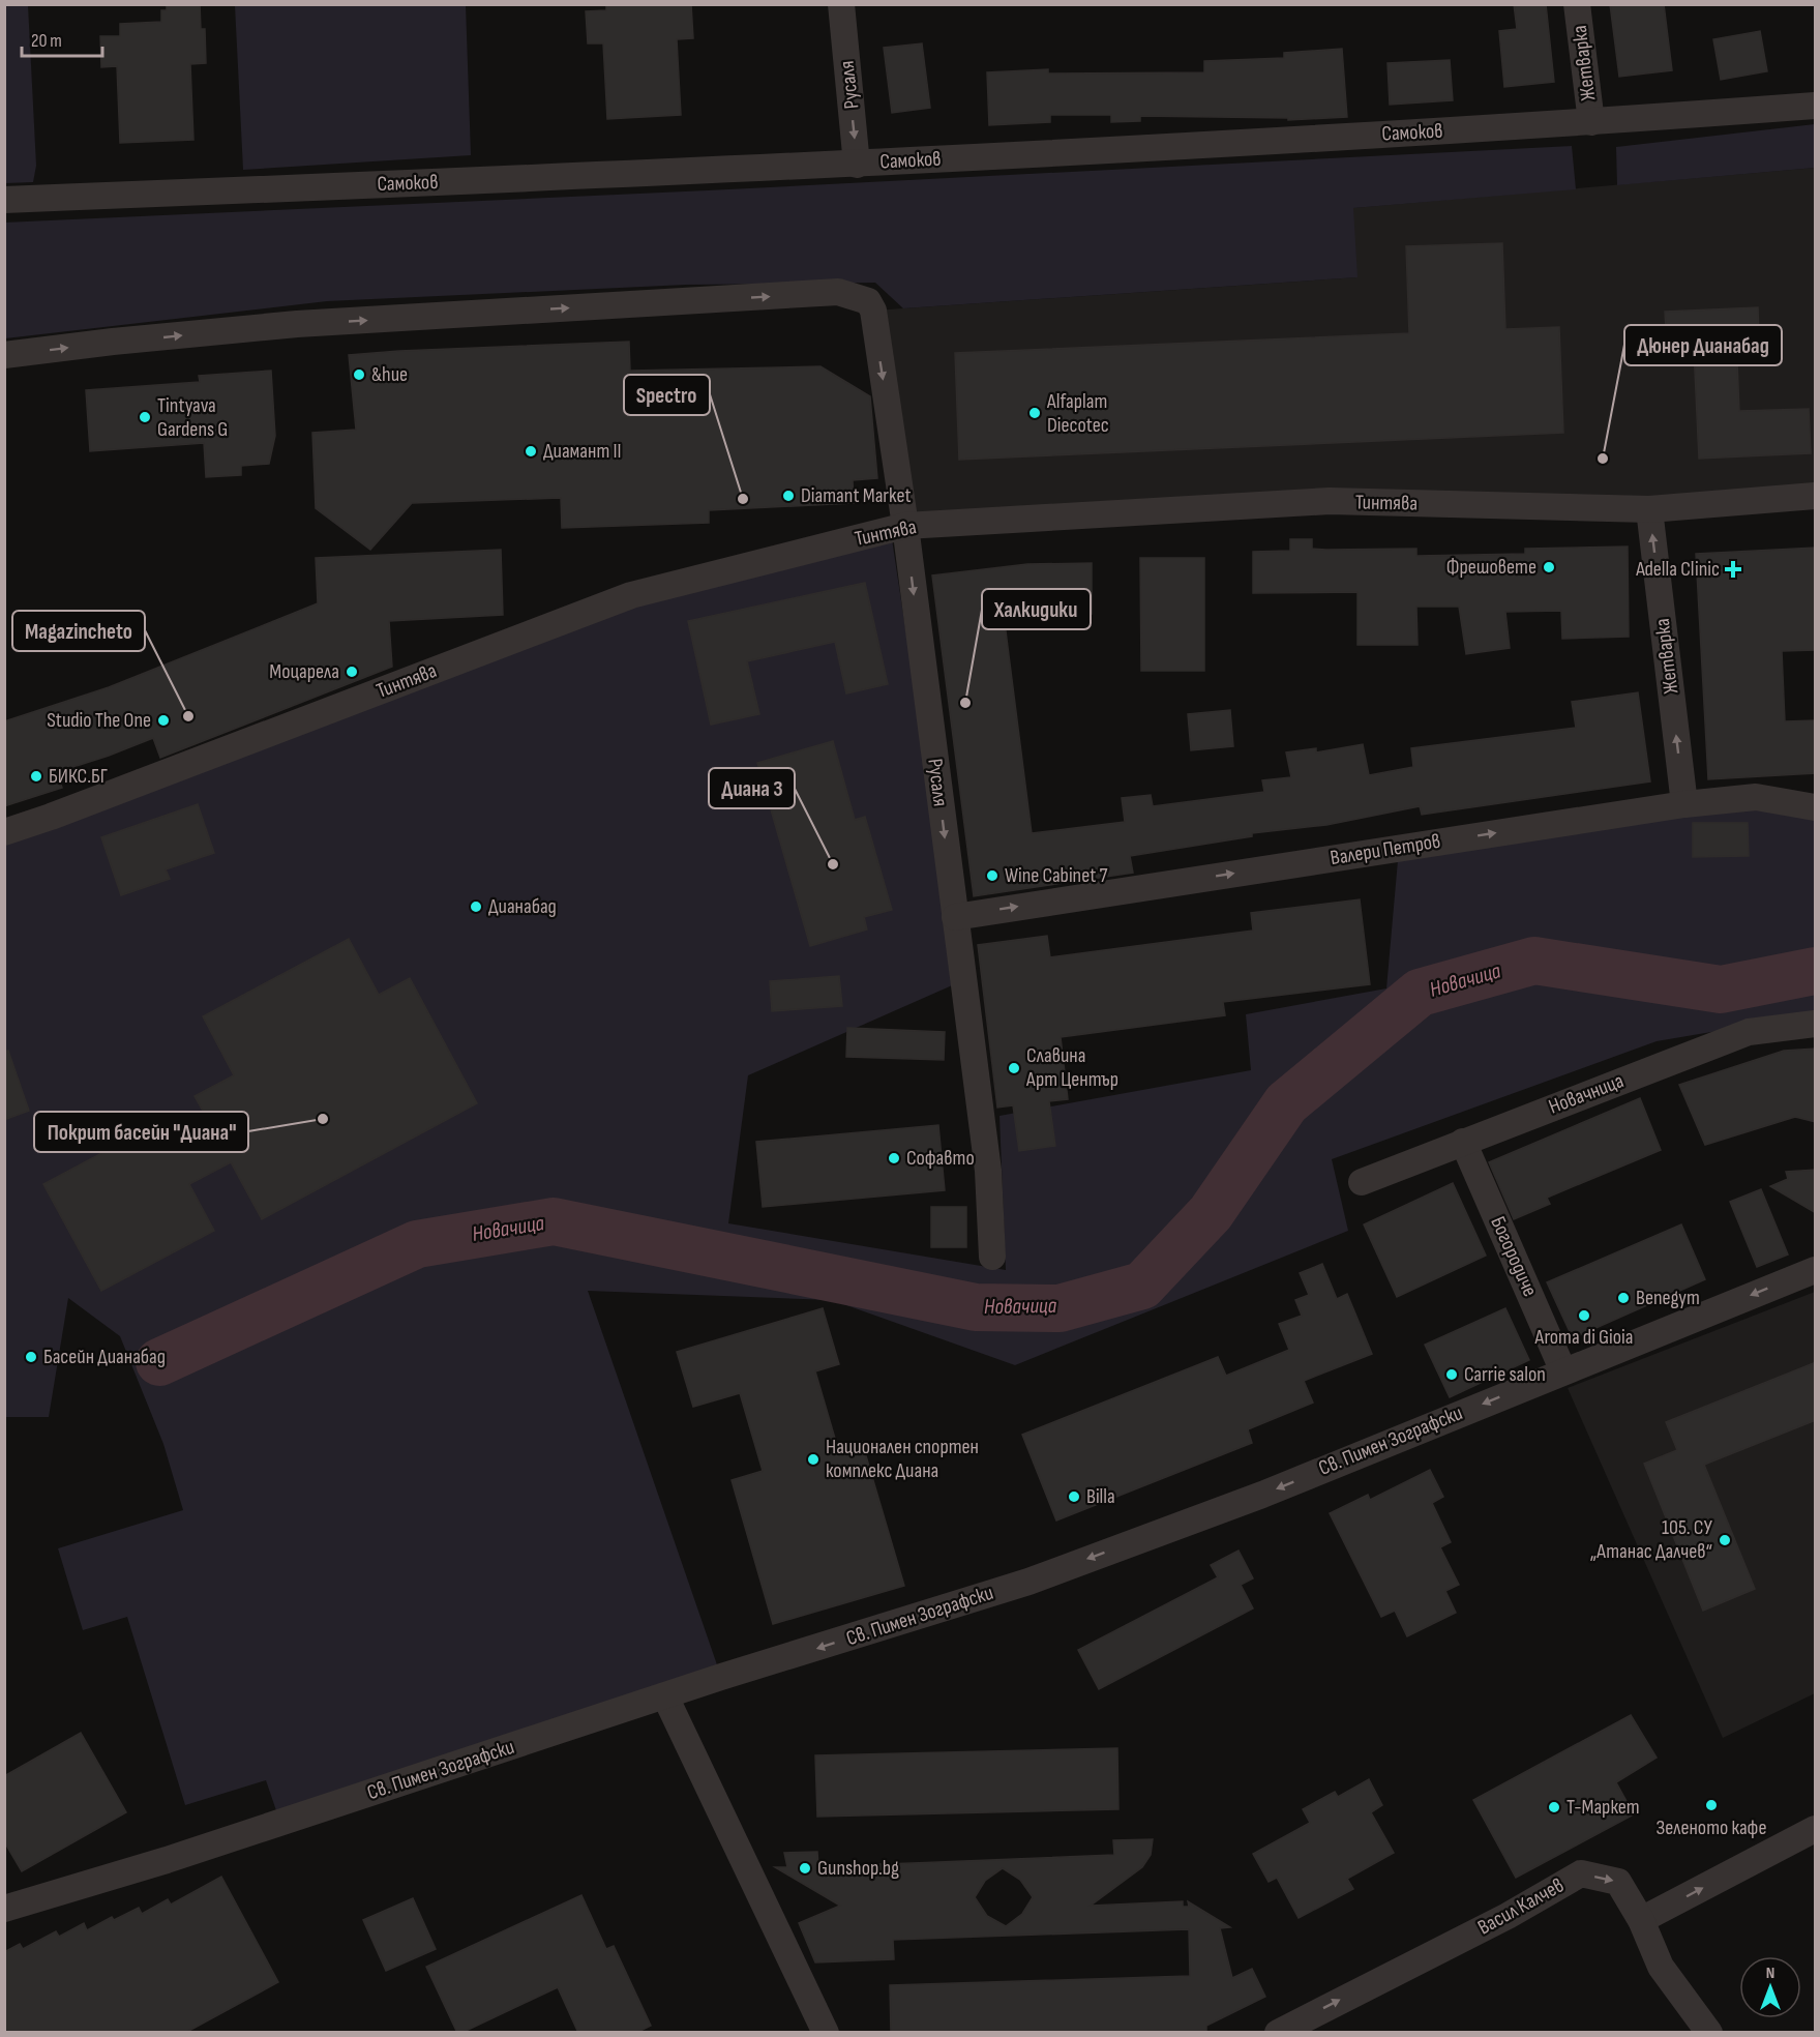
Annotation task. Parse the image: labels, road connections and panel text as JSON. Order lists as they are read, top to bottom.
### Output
{
  "streets": {
    "street": [
      "Жетварка",
      "Русаля",
      "Самоков",
      "Тинтява",
      "Валери Петров",
      "Новачница",
      "Богородиче",
      "Св. Пимен Зографски",
      "Васил Калчев"
    ]
  },
  "crossings": [
    ["Жетварка", "Самоков"],
    ["Жетварка", "Тинтява"],
    ["Жетварка", "Валери Петров"],
    ["Русаля", "Самоков"],
    ["Русаля", "Тинтява"],
    ["Русаля", "Валери Петров"],
    ["Новачница", "Богородиче"],
    ["Богородиче", "Св. Пимен Зографски"]
  ],
  "one_way": [
    "Жетварка",
    "Валери Петров",
    "Св. Пимен Зографски",
    "Васил Калчев"
  ],
  "water": ["Новачица"],
  "places": {
    "other": [
      "&hue",
      "Alfaplam Diecotec",
      "Tintyava Gardens G",
      "Диамант II",
      "Дюнер Дианабад",
      "Diamant Market",
      "Spectro",
      "Фрешовете",
      "Моцарела",
      "Халкидики",
      "Magazincheto",
      "Studio The One",
      "БИКС.БГ",
      "Диана 3",
      "Wine Cabinet 7",
      "Дианабад",
      "Славина Арт Център",
      "Покрит басейн \"Диана\"",
      "Софавто",
      "Benegym",
      "Aroma di Gioia",
      "Басейн Дианабад",
      "Carrie salon",
      "Национален спортен комплекс Диана",
      "Billa",
      "105. СУ „Атанас Далчев“",
      "Зеленото кафе",
      "Т-Маркет",
      "Gunshop.bg"
    ],
    "health": ["Adella Clinic"]
  },
  "scale_bar": "20 m",
  "north": "top"
}
